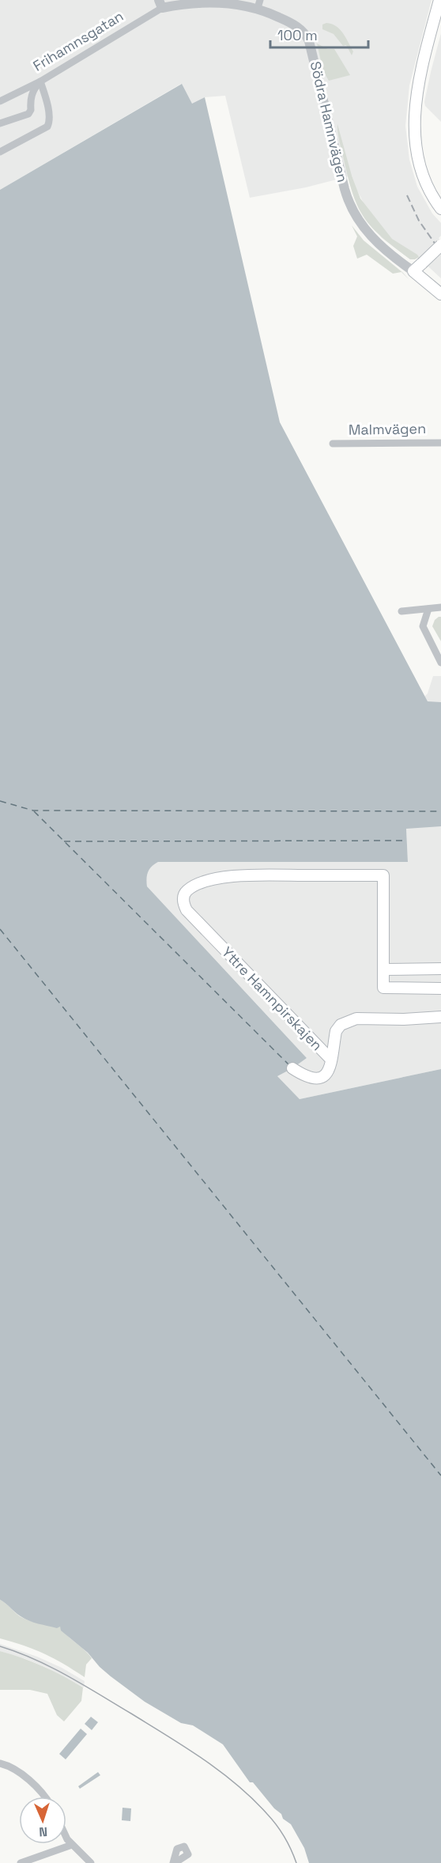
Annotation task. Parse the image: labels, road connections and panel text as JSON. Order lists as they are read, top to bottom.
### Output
{
  "streets": {
    "main road": ["Södra Hamnvägen", "Yttre Hamnpirskajen"],
    "street": ["Frihamnsgatan", "Malmvägen"]
  },
  "crossings": [
    ["Frihamnsgatan", "Södra Hamnvägen"]
  ],
  "scale_bar": "100 m",
  "north": "bottom"
}
